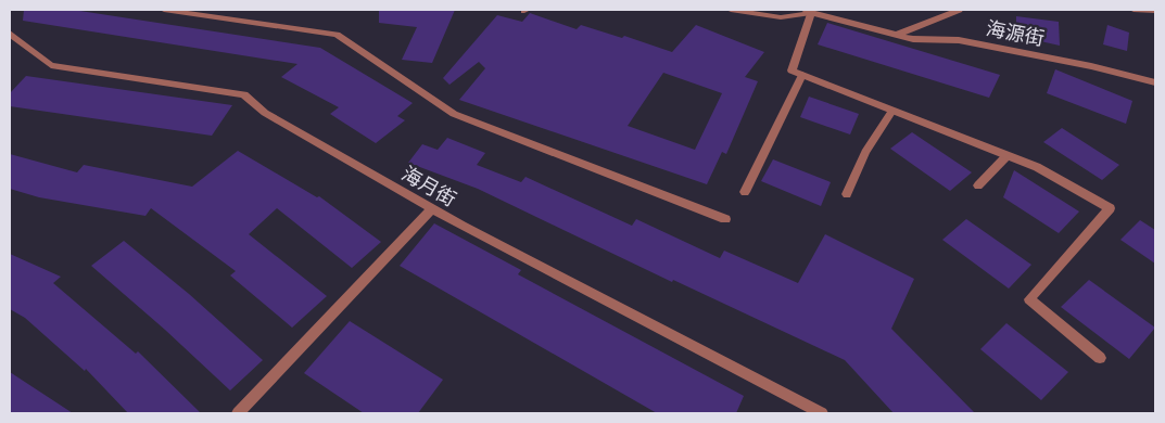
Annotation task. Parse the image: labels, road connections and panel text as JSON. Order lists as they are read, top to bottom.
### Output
{
  "streets": {
    "street": ["海源街", "海月街"]
  }
}
